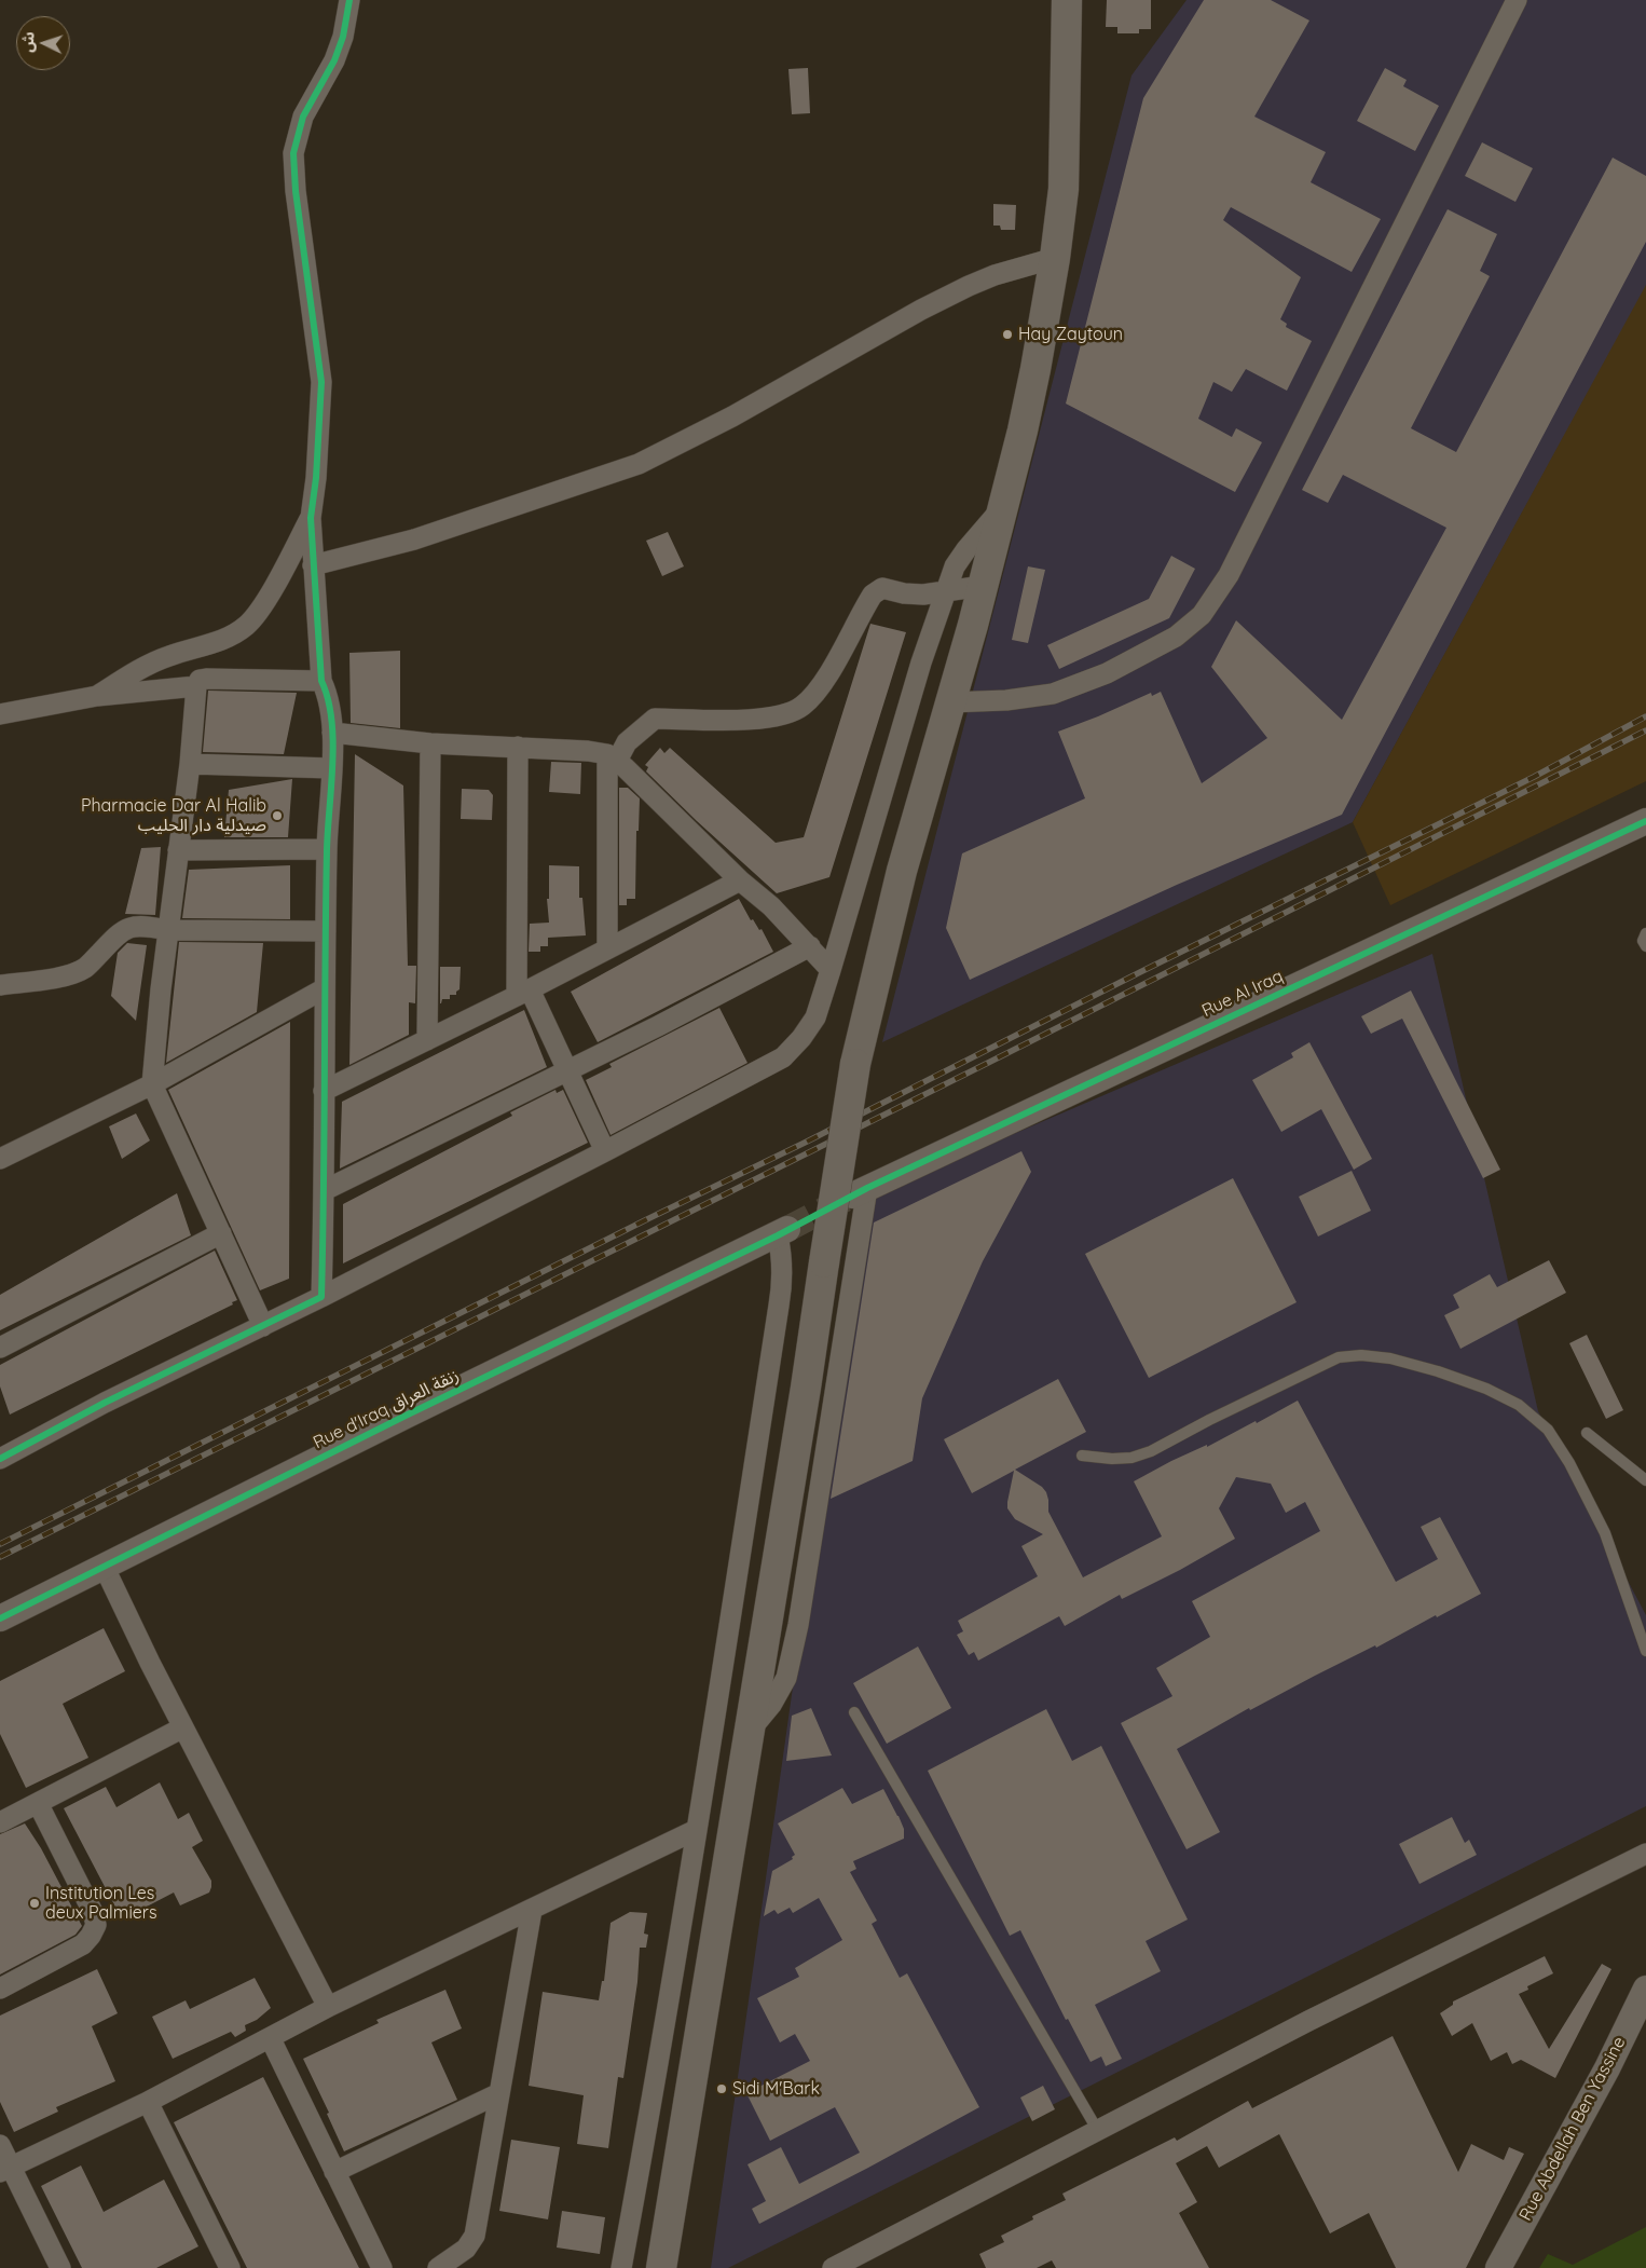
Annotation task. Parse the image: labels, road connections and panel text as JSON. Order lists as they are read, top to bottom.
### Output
{
  "streets": {
    "street": ["Rue Al Iraq", "Rue d'Iraq زنقة العراق", "Rue Abdellah Ben Yassine"]
  },
  "places": [
    "Hay Zaytoun",
    "Pharmacie Dar Al Halib صيدلية دار الحليب",
    "Institution Les deux Palmiers",
    "Sidi M'Bark"
  ],
  "north": "left"
}
